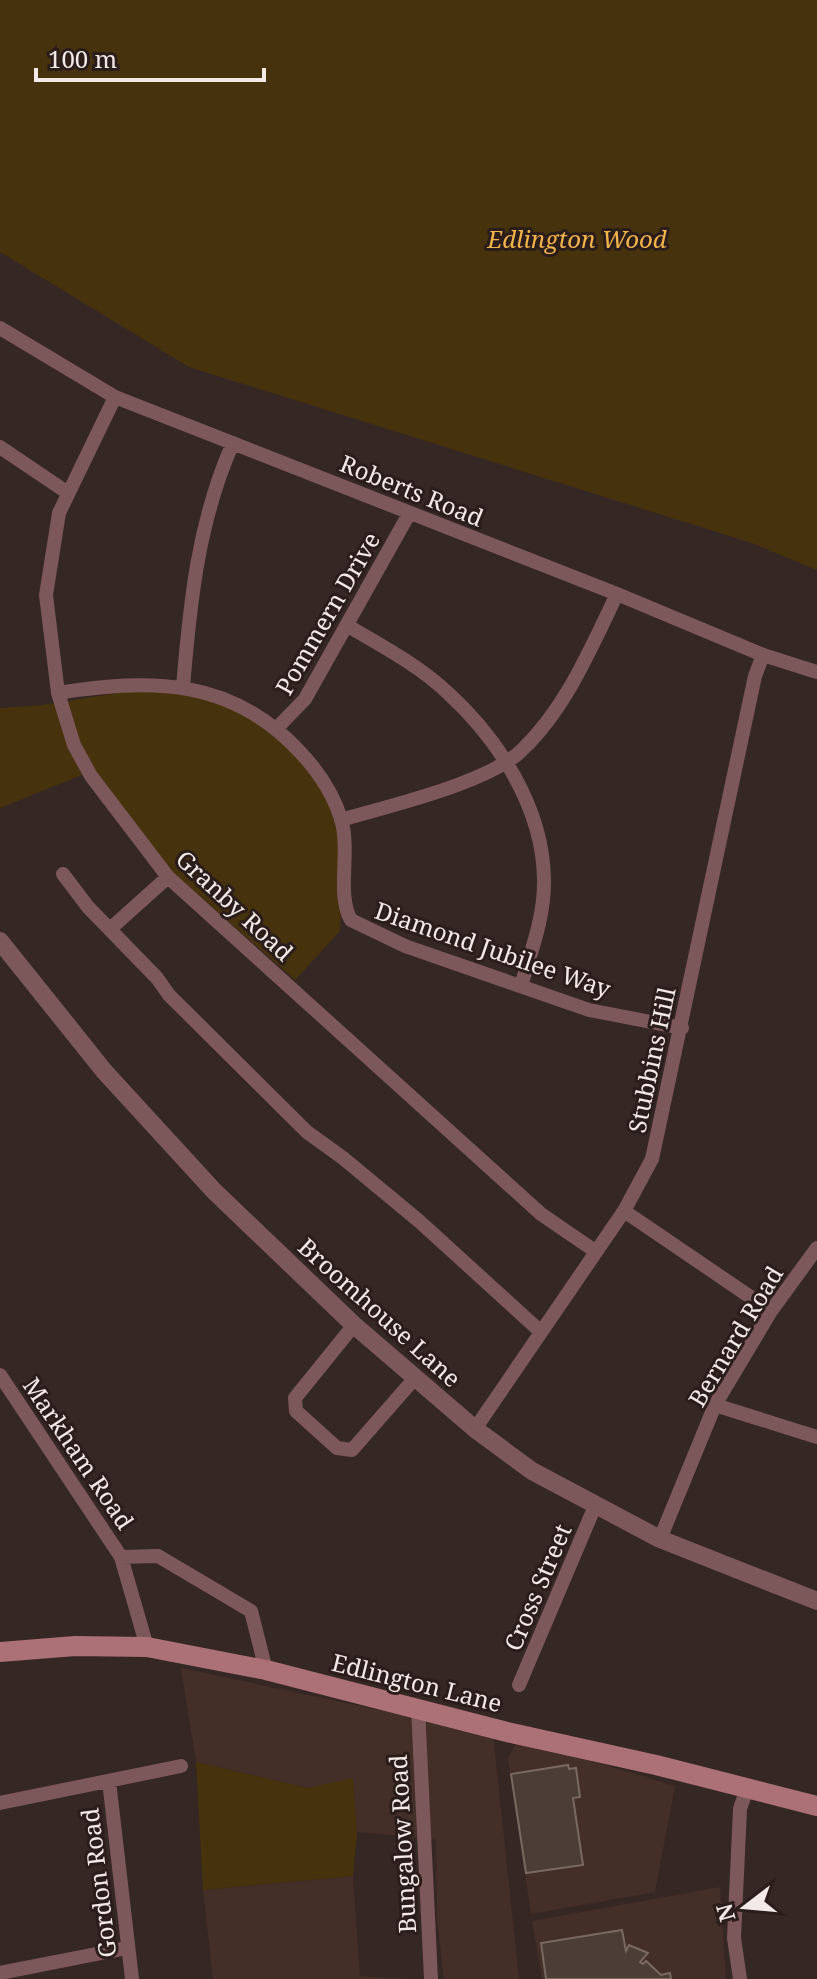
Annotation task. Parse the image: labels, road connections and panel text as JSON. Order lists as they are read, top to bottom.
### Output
{
  "streets": {
    "main road": ["Edlington Lane"],
    "street": [
      "Roberts Road",
      "Pommern Drive",
      "Granby Road",
      "Diamond Jubilee Way",
      "Stubbins Hill",
      "Broomhouse Lane",
      "Bernard Road",
      "Markham Road",
      "Cross Street",
      "Bungalow Road",
      "Gordon Road"
    ]
  },
  "crossings": [
    ["Roberts Road", "Pommern Drive"],
    ["Roberts Road", "Granby Road"],
    ["Roberts Road", "Stubbins Hill"],
    ["Pommern Drive", "Diamond Jubilee Way"],
    ["Granby Road", "Diamond Jubilee Way"],
    ["Granby Road", "Stubbins Hill"],
    ["Diamond Jubilee Way", "Stubbins Hill"],
    ["Stubbins Hill", "Broomhouse Lane"],
    ["Broomhouse Lane", "Bernard Road"],
    ["Broomhouse Lane", "Cross Street"],
    ["Markham Road", "Edlington Lane"],
    ["Edlington Lane", "Bungalow Road"]
  ],
  "parks": ["Edlington Wood"],
  "scale_bar": "100 m",
  "north": "left"
}
